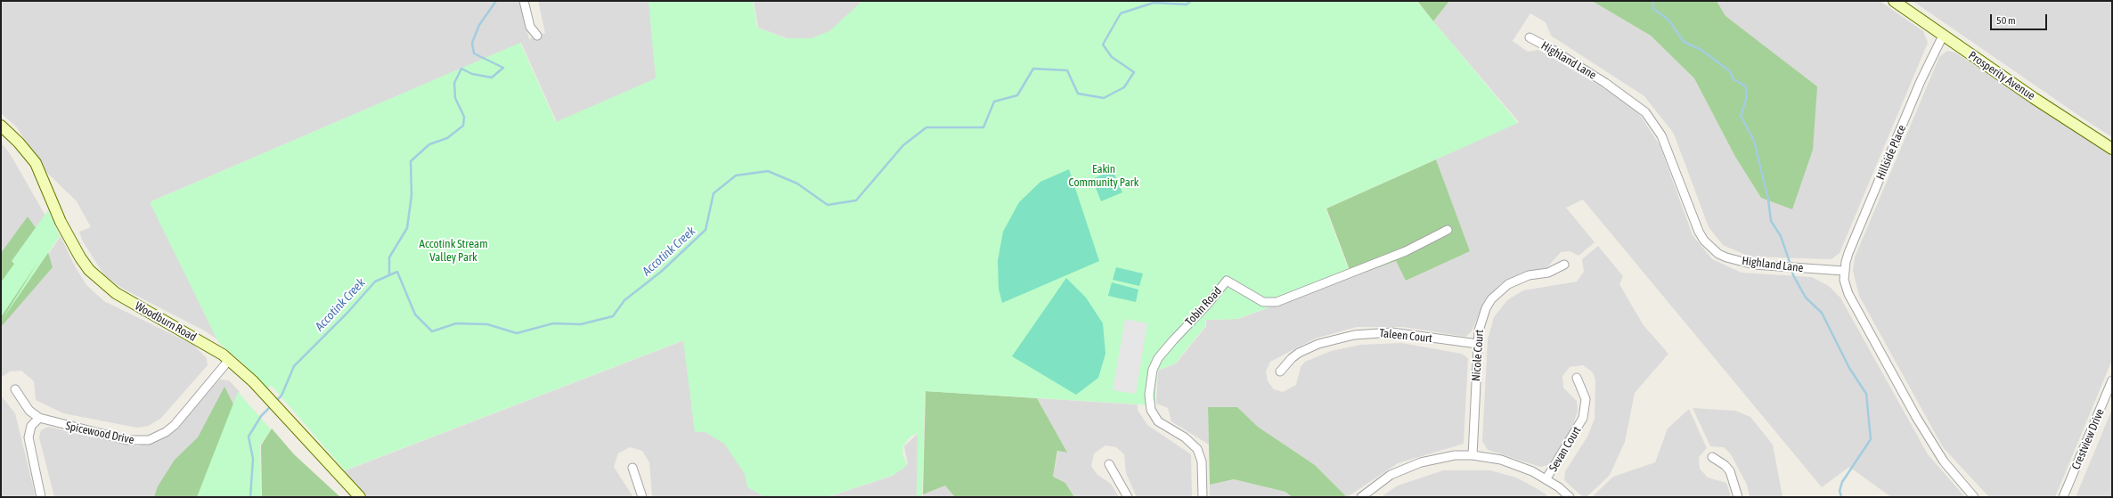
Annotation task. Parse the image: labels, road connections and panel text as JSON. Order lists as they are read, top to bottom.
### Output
{
  "streets": {
    "street": [
      "Highland Lane",
      "Prosperity Avenue",
      "Hillside Place",
      "Tobin Road",
      "Woodburn Road",
      "Taleen Court",
      "Nicole Court",
      "Spicewood Drive",
      "Crestview Drive",
      "Sevan Court"
    ]
  },
  "crossings": [
    ["Highland Lane", "Hillside Place"],
    ["Prosperity Avenue", "Hillside Place"],
    ["Woodburn Road", "Spicewood Drive"],
    ["Taleen Court", "Nicole Court"]
  ],
  "water": ["Accotink Creek"],
  "parks": ["Eakin Community Park", "Accotink Stream Valley Park"],
  "scale_bar": "50 m"
}
